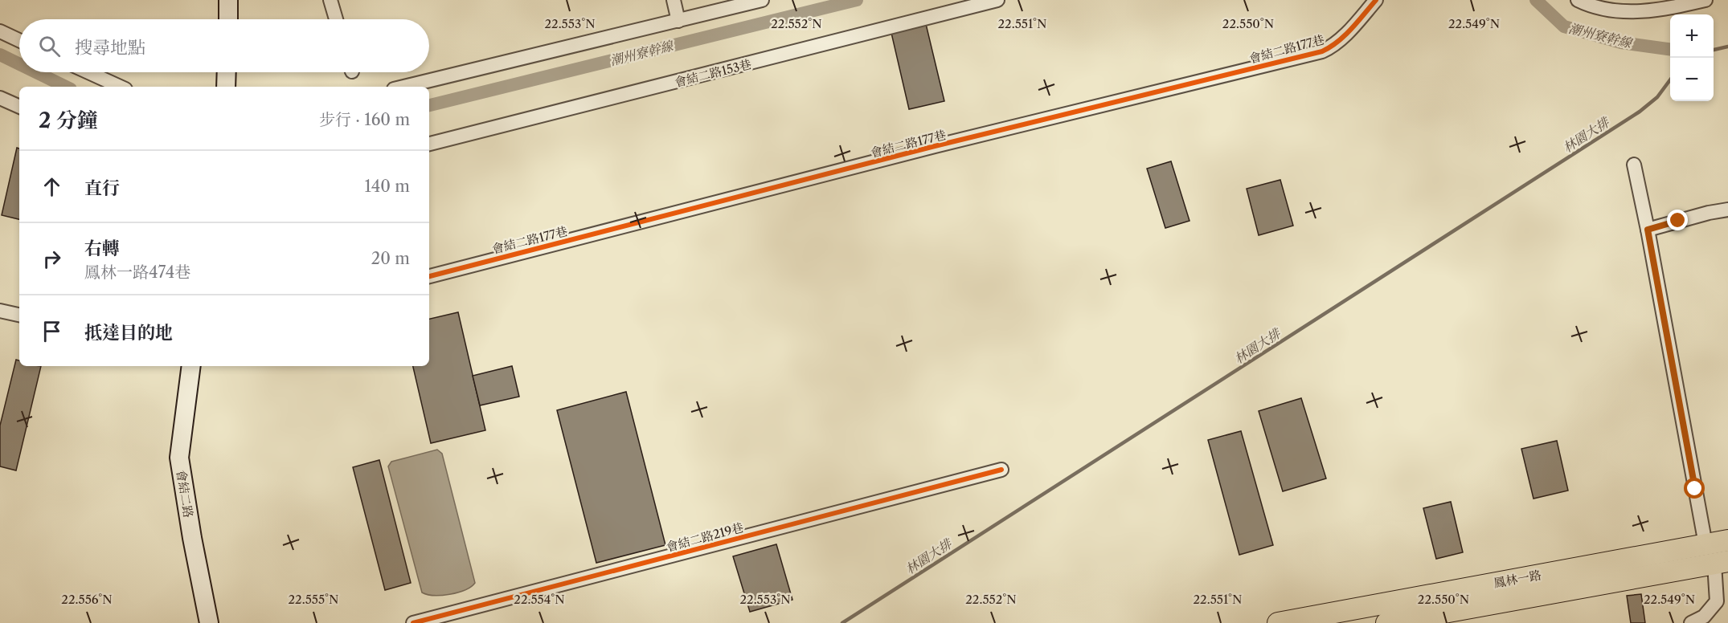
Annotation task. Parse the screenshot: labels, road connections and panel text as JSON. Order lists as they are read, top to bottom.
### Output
{
  "streets": {
    "main road": ["鳳林一路"],
    "street": [
      "會結二路177巷",
      "會結二路153巷",
      "會結二路",
      "會結二路219巷"
    ]
  },
  "water": ["潮州寮幹線", "林園大排"],
  "page": {
    "map_buttons": ["+", "−"],
    "search": "搜尋地點",
    "heading": ["2 分鐘", "步行 · 160 m"],
    "list": [
      ["直行", "140 m"],
      ["右轉", "鳳林一路474巷", "20 m"],
      "抵達目的地"
    ]
  },
  "coordinates": [
    "22.553°N",
    "22.552°N",
    "22.551°N",
    "22.550°N",
    "22.549°N",
    "22.556°N",
    "22.555°N",
    "22.554°N"
  ]
}
